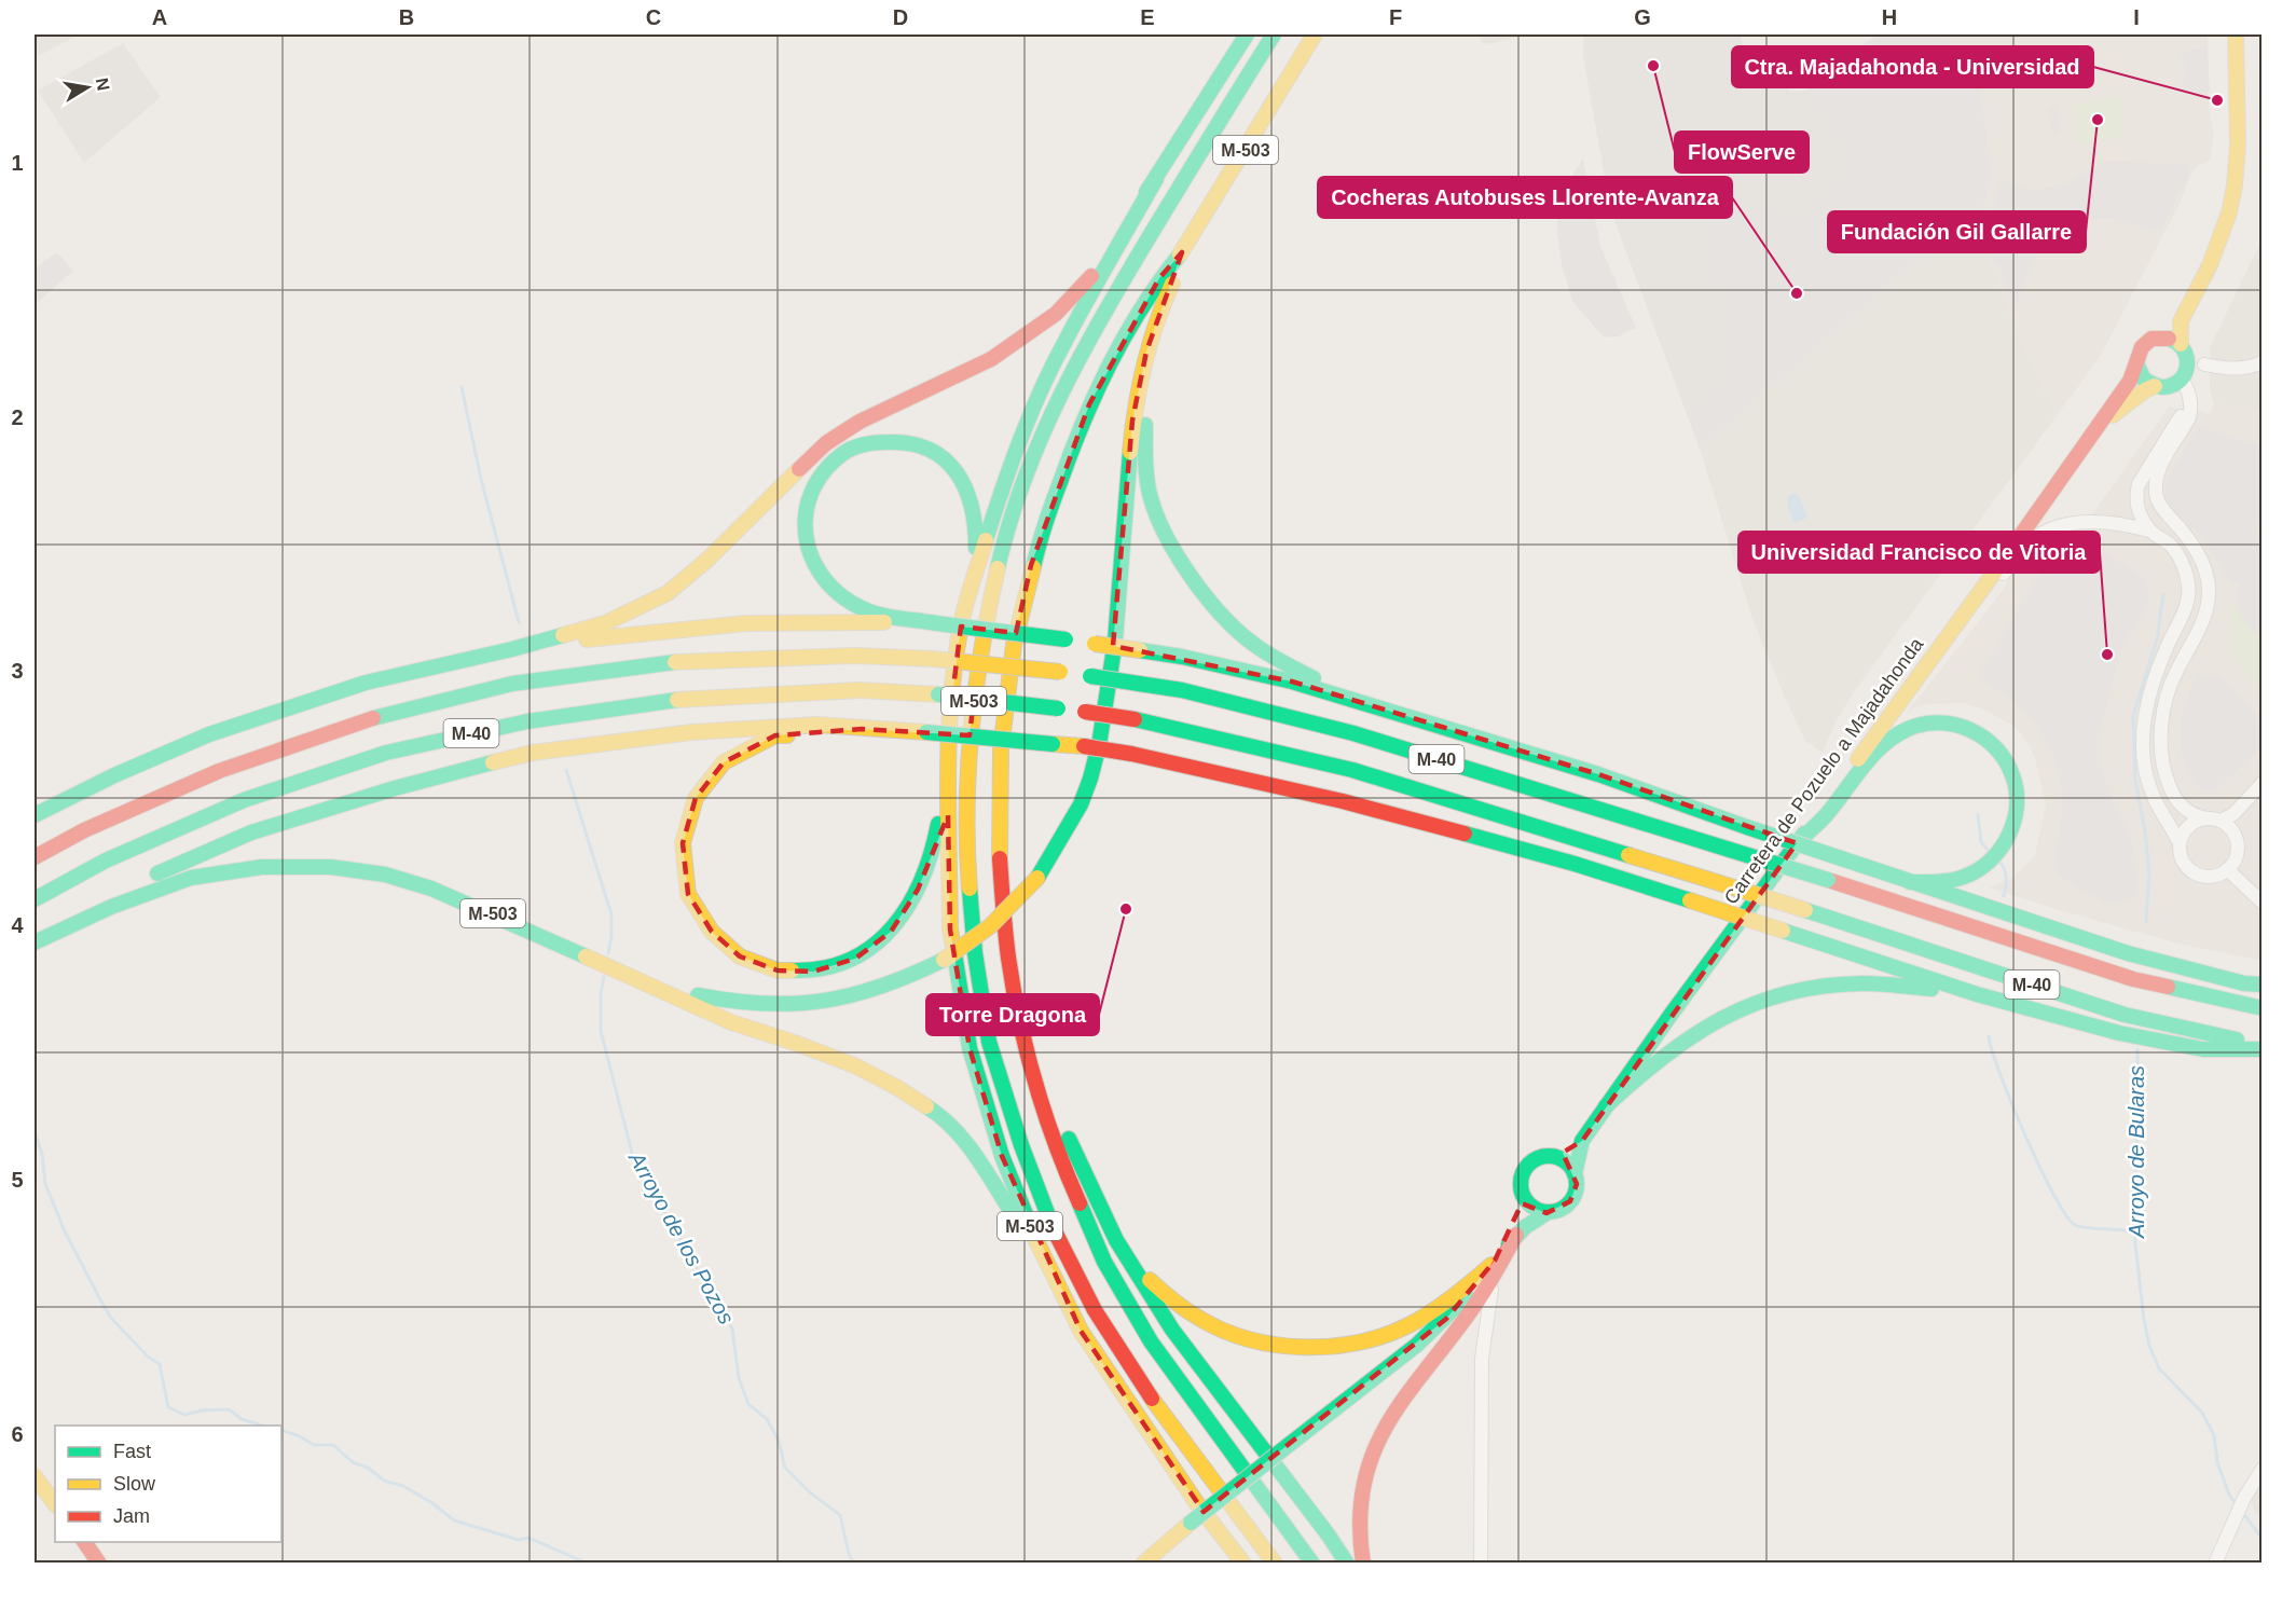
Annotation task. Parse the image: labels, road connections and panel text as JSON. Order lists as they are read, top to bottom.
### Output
{
  "streets": {
    "main road": ["M-503", "M-40", "Carretera de Pozuelo a Majadahonda"]
  },
  "water": ["Arroyo de Bularas", "Arroyo de los Pozos"],
  "places": [
    "FlowServe",
    "Ctra. Majadahonda - Universidad",
    "Fundación Gil Gallarre",
    "Cocheras Autobuses Llorente-Avanza",
    "Universidad Francisco de Vitoria",
    "Torre Dragona"
  ],
  "legend": ["Fast", "Slow", "Jam"],
  "north": "right",
  "grid": {
    "columns": [
      "A",
      "B",
      "C",
      "D",
      "E",
      "F",
      "G",
      "H",
      "I"
    ],
    "rows": [
      "1",
      "2",
      "3",
      "4",
      "5",
      "6"
    ]
  }
}
